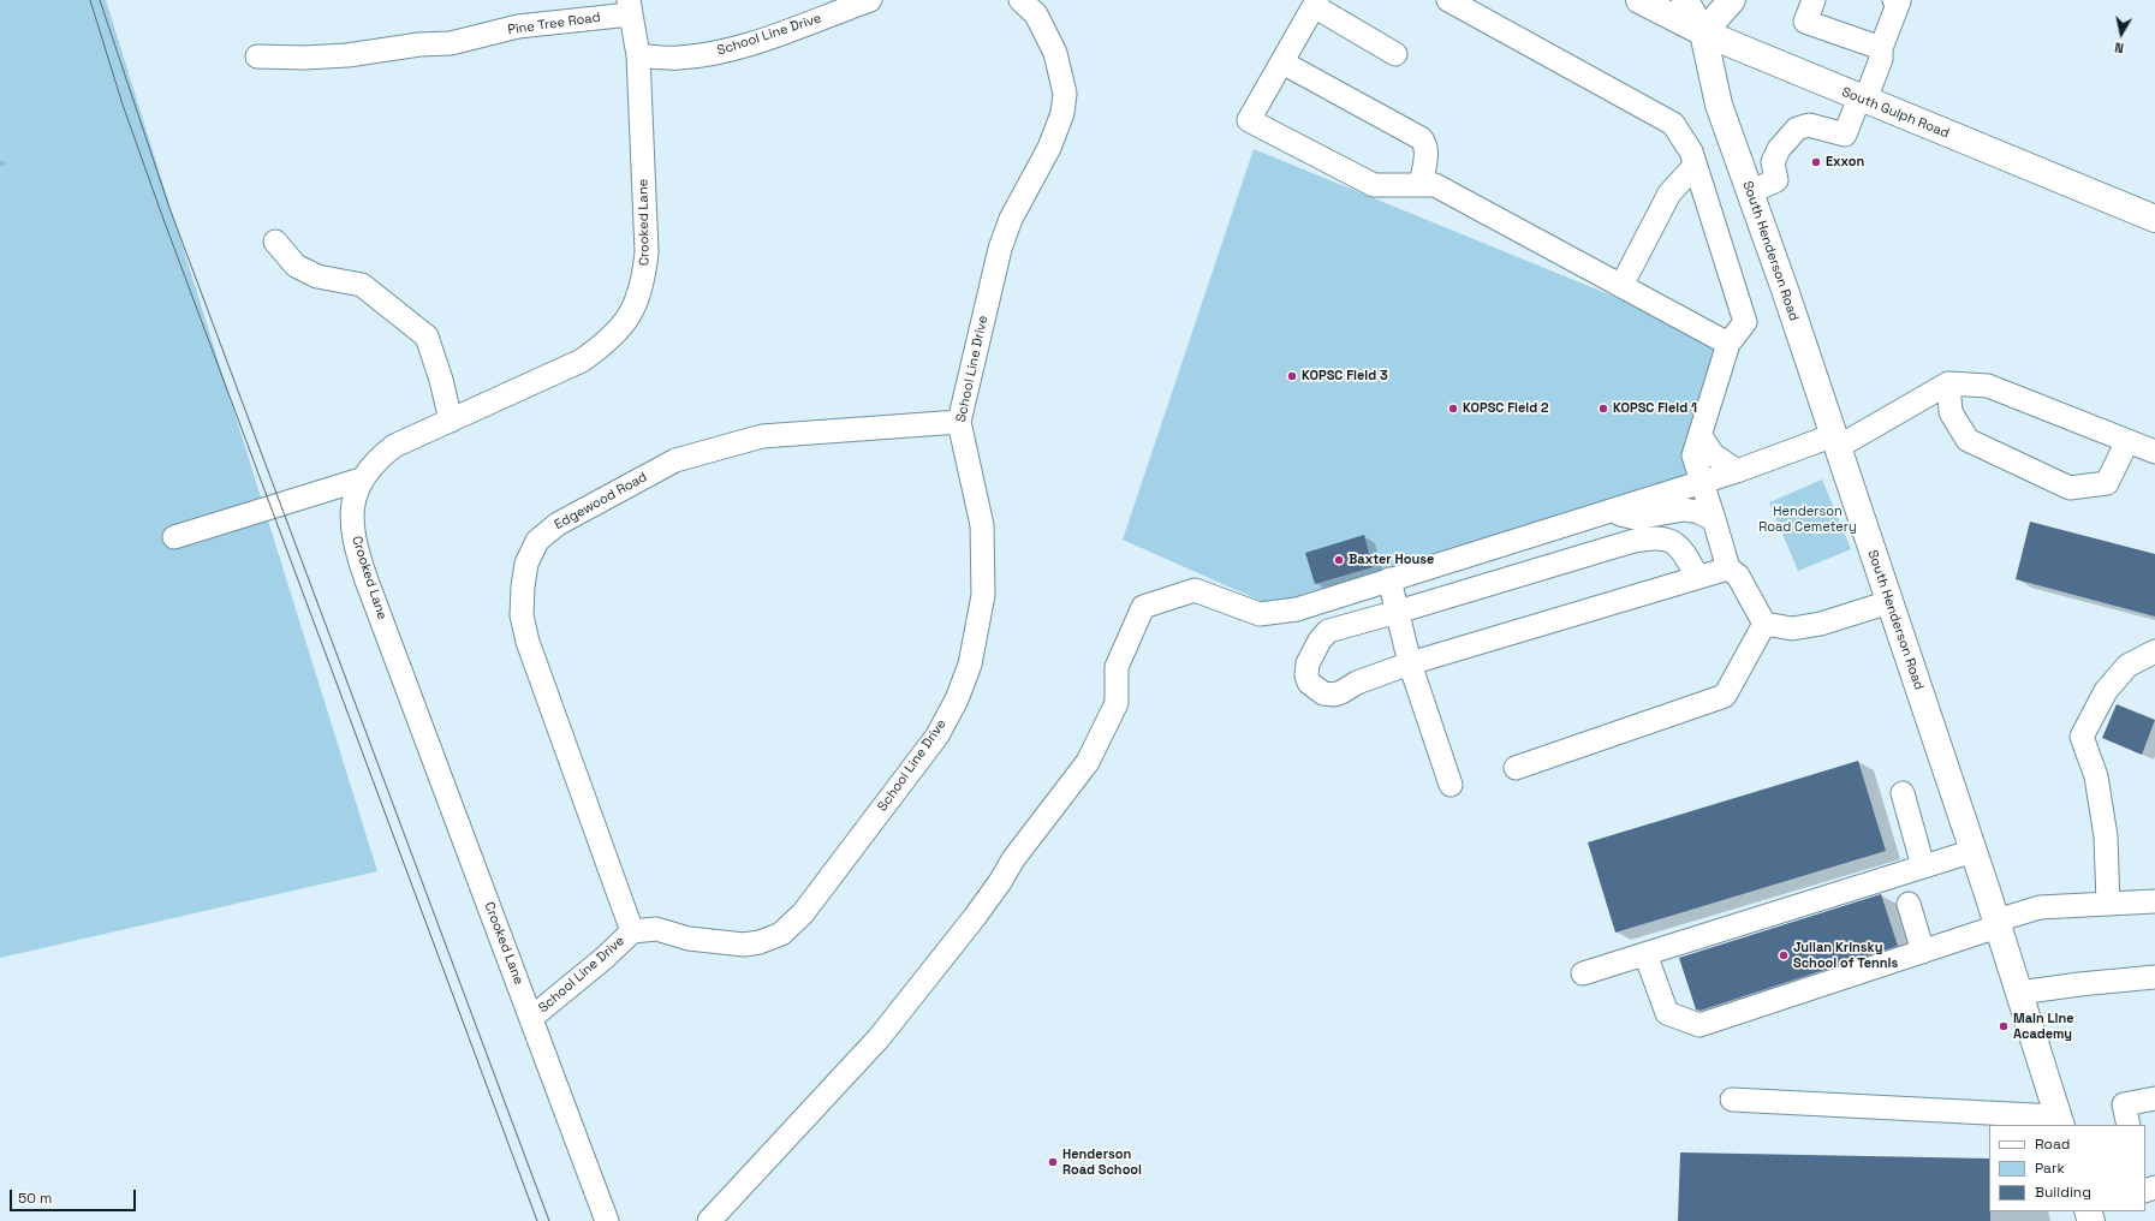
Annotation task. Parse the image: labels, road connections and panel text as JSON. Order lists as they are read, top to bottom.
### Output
{
  "streets": {
    "main road": ["South Gulph Road", "South Henderson Road"],
    "street": [
      "Pine Tree Road",
      "School Line Drive",
      "Crooked Lane",
      "Edgewood Road"
    ]
  },
  "crossings": [
    ["Pine Tree Road", "Crooked Lane"],
    ["School Line Drive", "Crooked Lane"],
    ["School Line Drive", "Edgewood Road"],
    ["South Gulph Road", "South Henderson Road"]
  ],
  "parks": ["Henderson Road Cemetery"],
  "places": [
    "Exxon",
    "KOPSC Field 3",
    "KOPSC Field 2",
    "KOPSC Field 1",
    "Baxter House",
    "Julian Krinsky School of Tennis",
    "Main Line Academy",
    "Henderson Road School"
  ],
  "legend": ["Road", "Park", "Building"],
  "scale_bar": "50 m",
  "north": "bottom"
}
